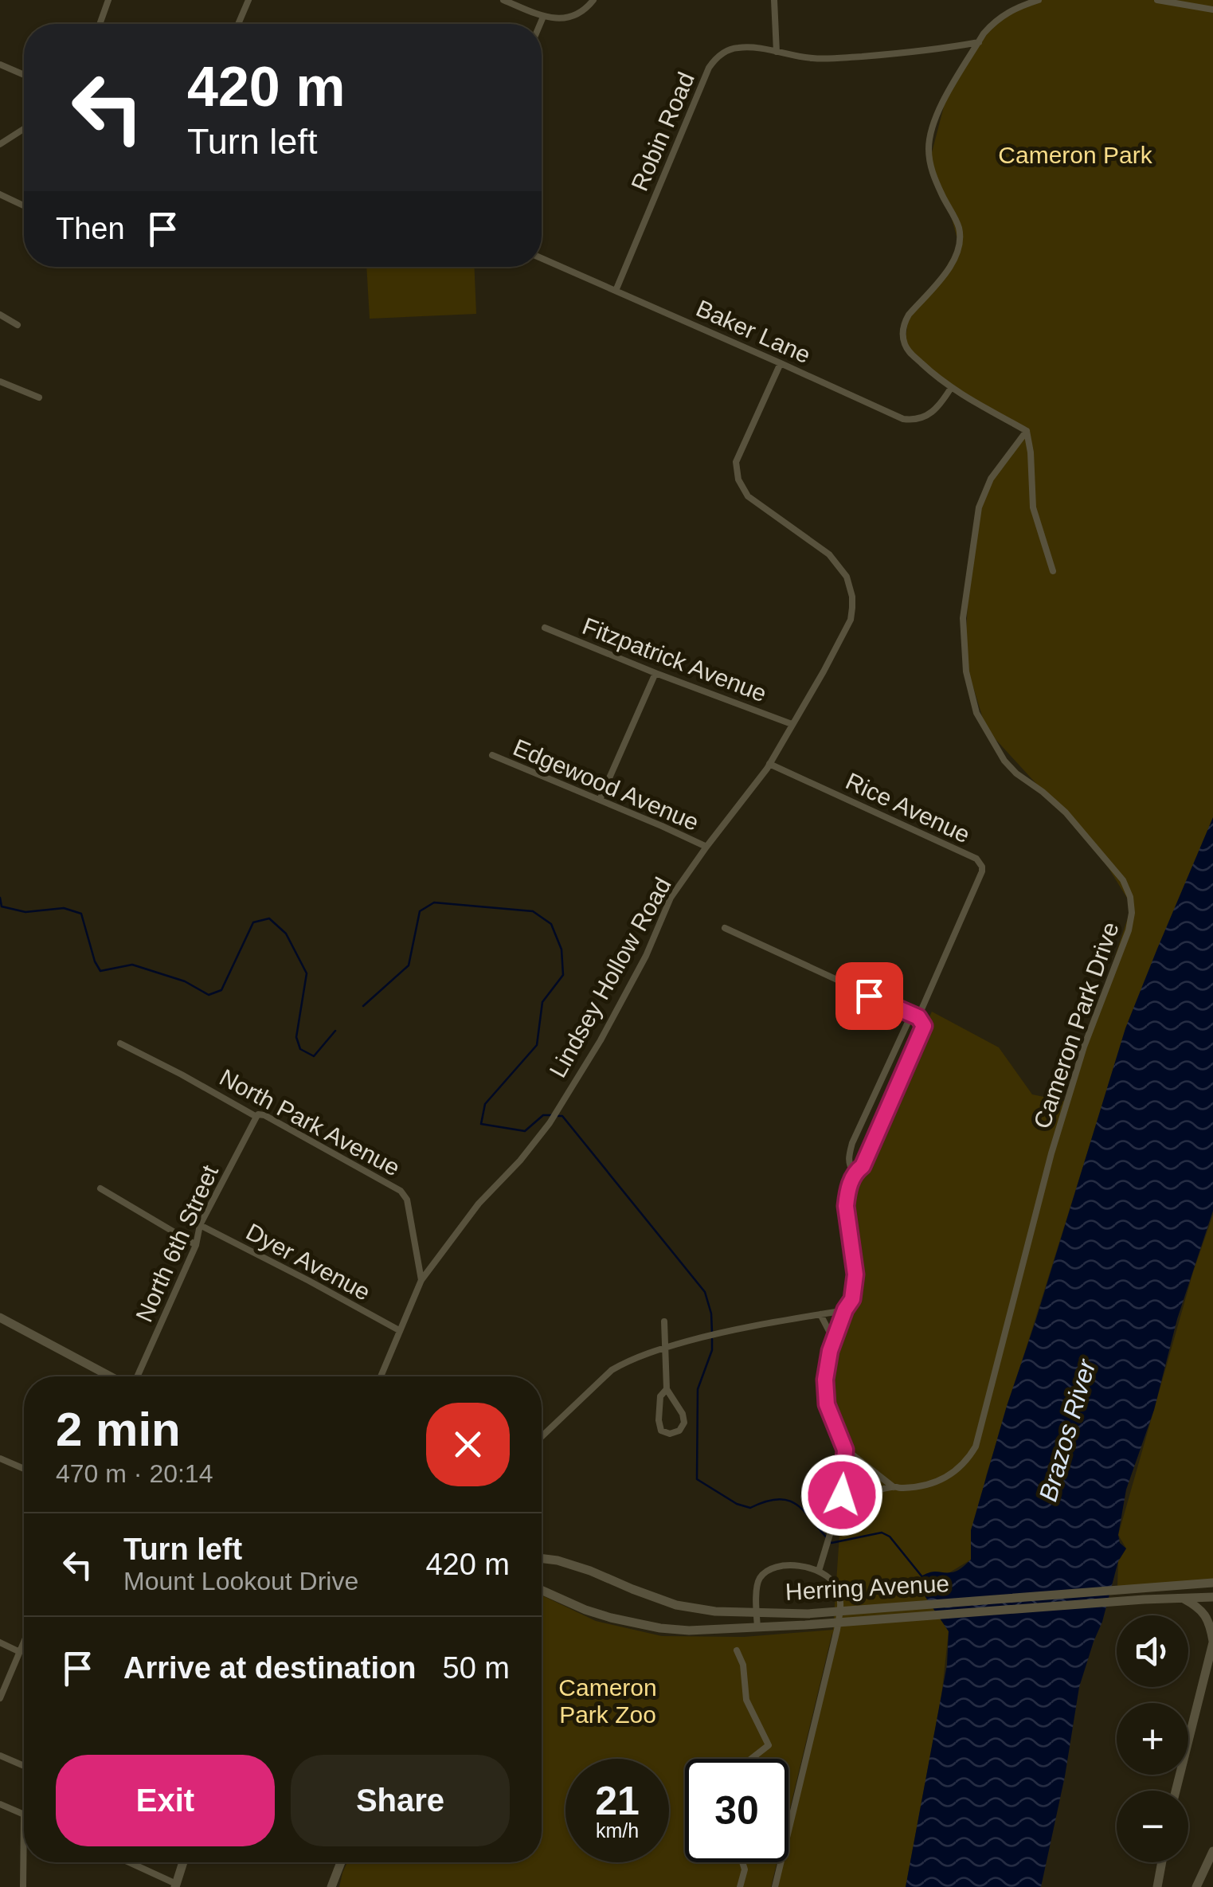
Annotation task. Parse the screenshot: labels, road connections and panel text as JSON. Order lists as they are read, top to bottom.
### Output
{
  "streets": {
    "main road": ["Herring Avenue"],
    "street": [
      "Robin Road",
      "Baker Lane",
      "Fitzpatrick Avenue",
      "Edgewood Avenue",
      "Rice Avenue",
      "Lindsey Hollow Road",
      "Cameron Park Drive",
      "North Park Avenue",
      "North 6th Street",
      "Dyer Avenue"
    ]
  },
  "crossings": [
    ["Robin Road", "Baker Lane"],
    ["Baker Lane", "Lindsey Hollow Road"],
    ["Fitzpatrick Avenue", "Lindsey Hollow Road"],
    ["Edgewood Avenue", "Lindsey Hollow Road"],
    ["Rice Avenue", "Lindsey Hollow Road"],
    ["Lindsey Hollow Road", "North Park Avenue"],
    ["Lindsey Hollow Road", "Dyer Avenue"],
    ["North Park Avenue", "North 6th Street"],
    ["North 6th Street", "Dyer Avenue"]
  ],
  "water": ["Brazos River"],
  "parks": ["Cameron Park", "Cameron Park Zoo"],
  "page": {
    "turn": ["420 m", "Turn left"],
    "then": "Then",
    "heading": ["2 min", "470 m · 20:14"],
    "list": [
      {
        "name": "Turn left",
        "note": "Mount Lookout Drive",
        "value": "420 m"
      },
      {
        "name": "Arrive at destination",
        "value": "50 m"
      }
    ],
    "map_buttons": ["+", "−"],
    "buttons": ["Exit", "Share"],
    "speed": "21 km/h",
    "limit": "30"
  }
}
